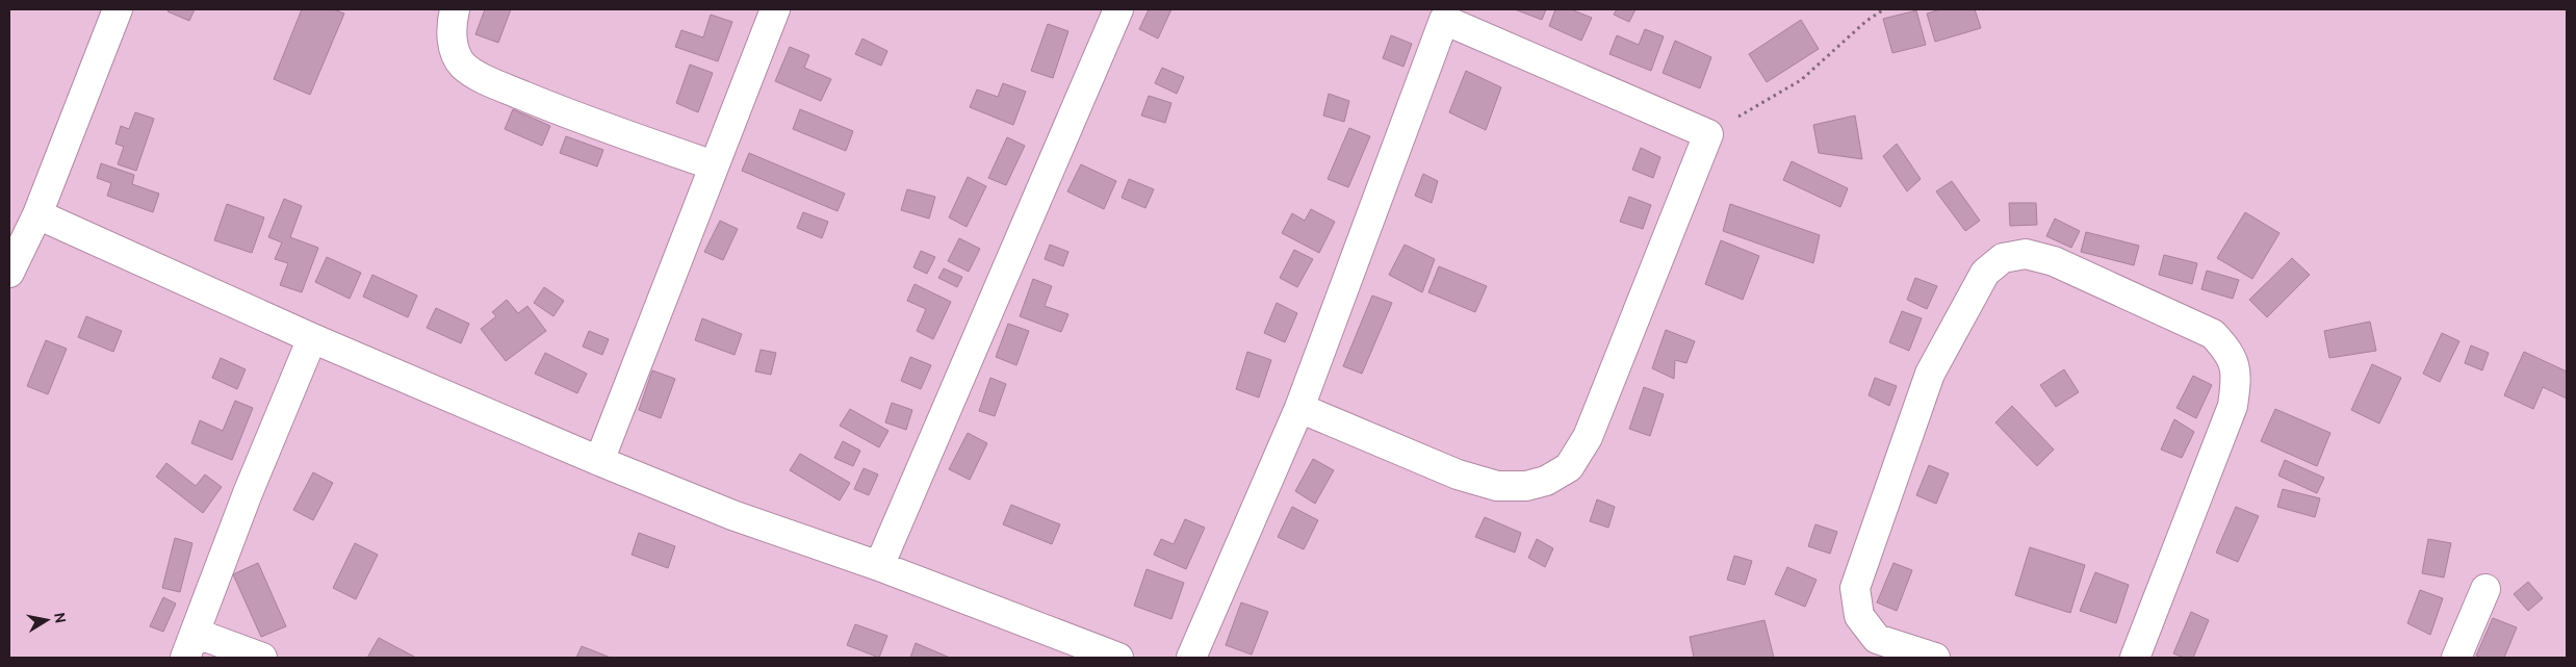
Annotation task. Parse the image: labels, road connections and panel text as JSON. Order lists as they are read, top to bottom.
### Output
{
  "north": "right"
}
